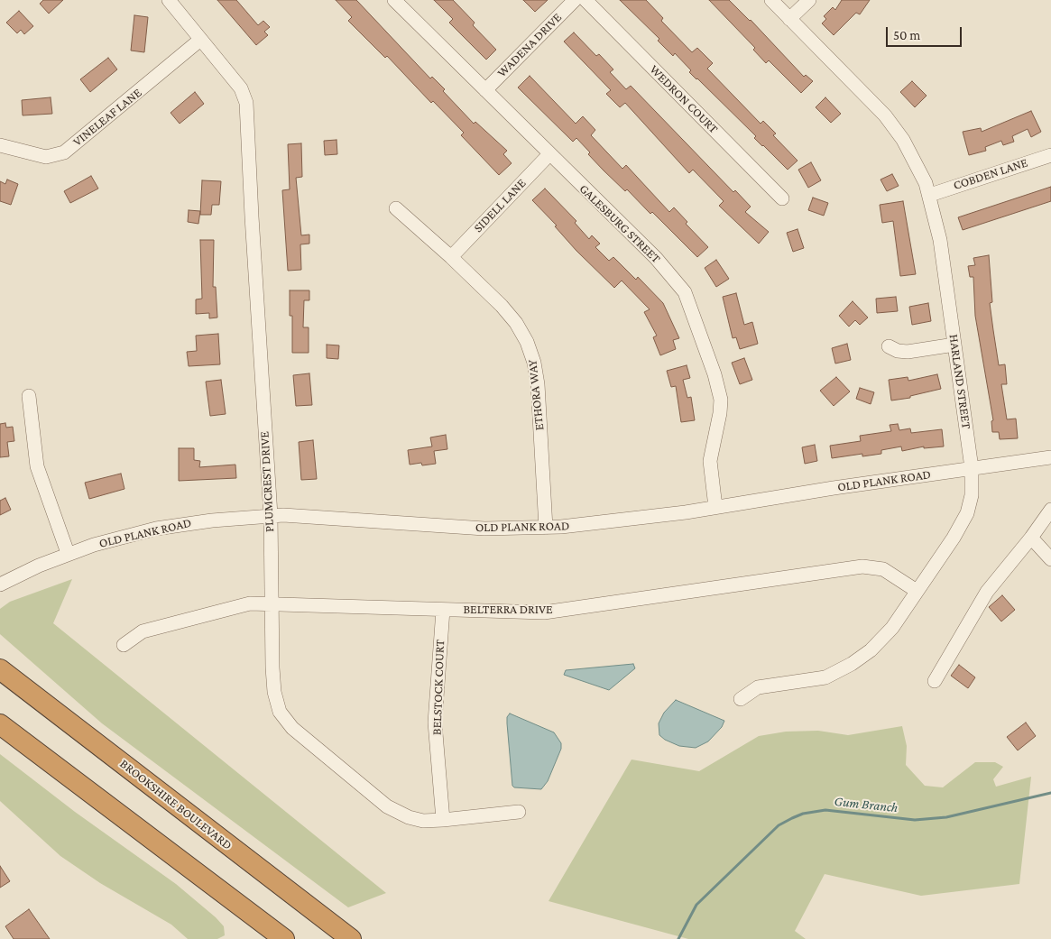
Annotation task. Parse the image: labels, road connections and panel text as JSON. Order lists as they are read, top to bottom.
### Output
{
  "streets": {
    "highway": ["BROOKSHIRE BOULEVARD"],
    "street": [
      "WADENA DRIVE",
      "WEDRON COURT",
      "VINELEAF LANE",
      "COBDEN LANE",
      "SIDELL LANE",
      "GALESBURG STREET",
      "HARLAND STREET",
      "ETHORA WAY",
      "OLD PLANK ROAD",
      "PLUMCREST DRIVE",
      "BELTERRA DRIVE",
      "BELSTOCK COURT"
    ]
  },
  "crossings": [
    ["WADENA DRIVE", "GALESBURG STREET"],
    ["VINELEAF LANE", "PLUMCREST DRIVE"],
    ["COBDEN LANE", "HARLAND STREET"],
    ["SIDELL LANE", "GALESBURG STREET"],
    ["SIDELL LANE", "ETHORA WAY"],
    ["GALESBURG STREET", "OLD PLANK ROAD"],
    ["HARLAND STREET", "OLD PLANK ROAD"],
    ["HARLAND STREET", "BELTERRA DRIVE"],
    ["ETHORA WAY", "OLD PLANK ROAD"],
    ["OLD PLANK ROAD", "PLUMCREST DRIVE"],
    ["PLUMCREST DRIVE", "BELTERRA DRIVE"],
    ["PLUMCREST DRIVE", "BELSTOCK COURT"],
    ["BELTERRA DRIVE", "BELSTOCK COURT"]
  ],
  "water": ["Gum Branch"],
  "scale_bar": "50 m"
}
